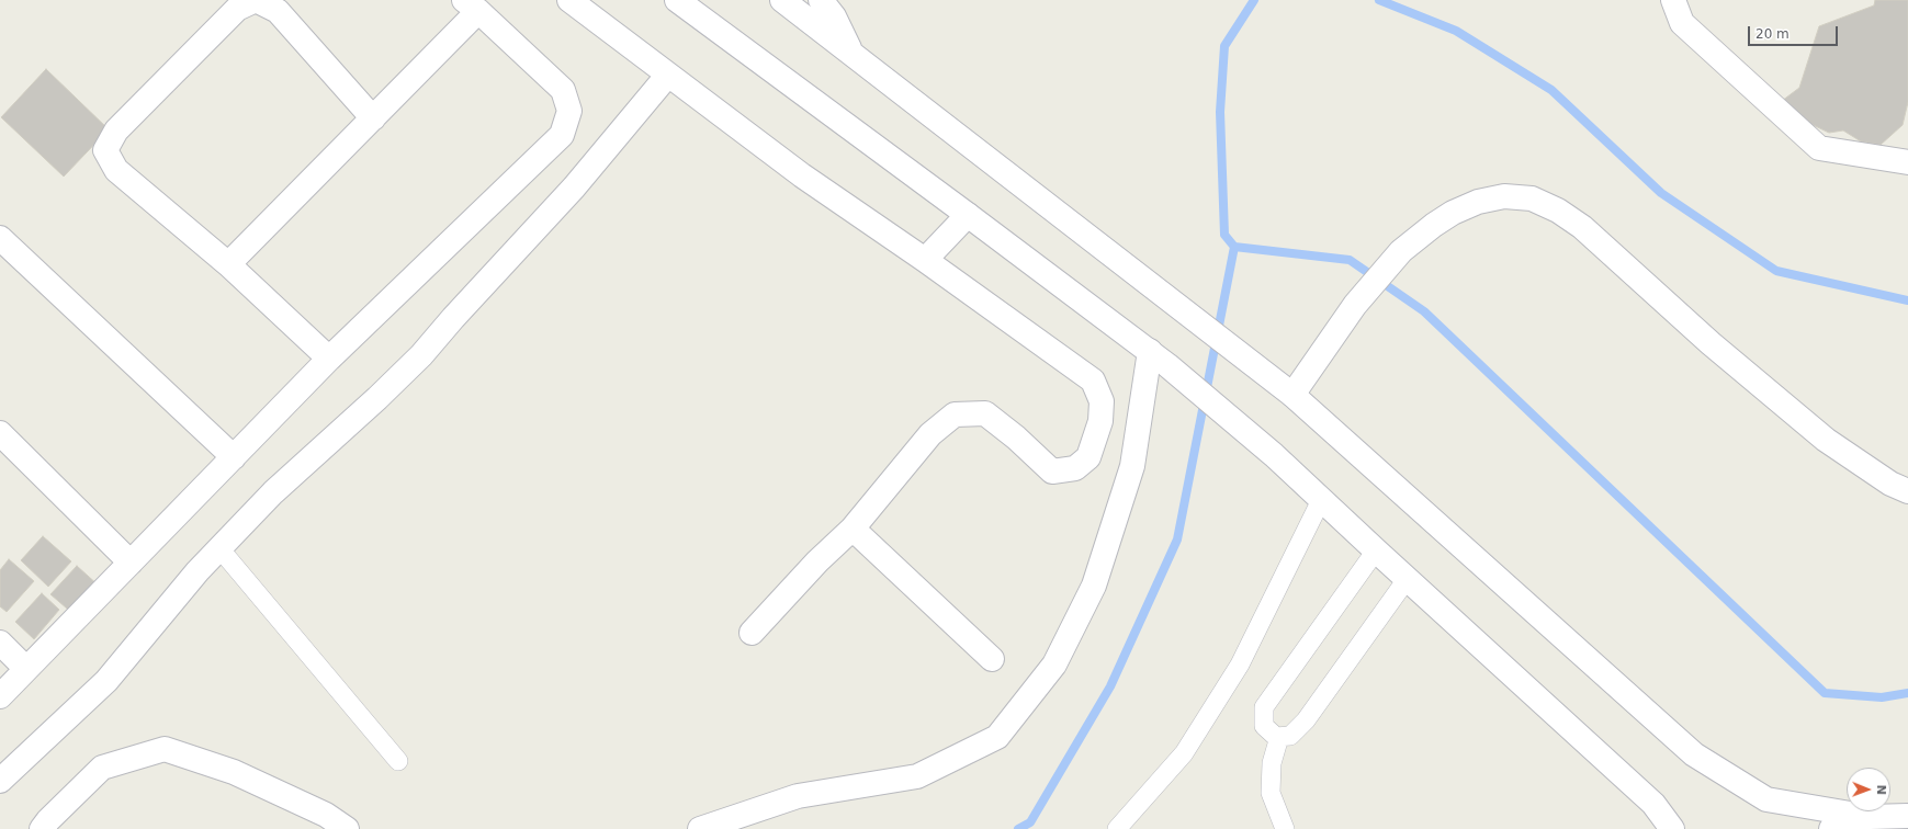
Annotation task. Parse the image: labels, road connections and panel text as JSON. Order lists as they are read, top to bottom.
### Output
{
  "scale_bar": "20 m",
  "north": "right"
}
